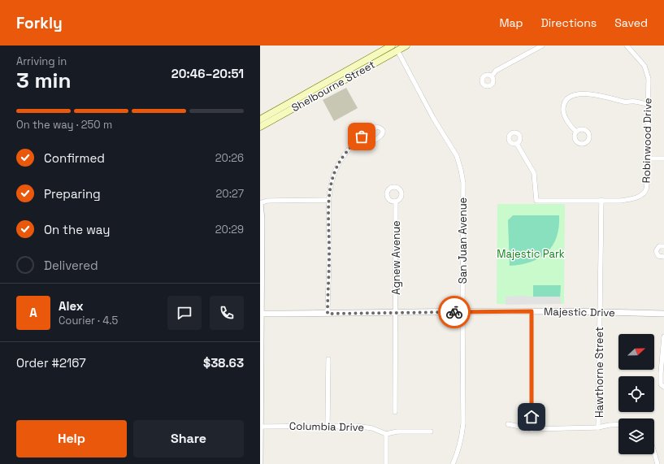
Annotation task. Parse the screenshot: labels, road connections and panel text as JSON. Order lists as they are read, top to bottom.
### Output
{
  "streets": {
    "main road": ["Shelbourne Street"],
    "street": [
      "Robinwood Drive",
      "San Juan Avenue",
      "Agnew Avenue",
      "Majestic Drive",
      "Hawthorne Street",
      "Columbia Drive"
    ]
  },
  "crossings": [
    ["Shelbourne Street", "San Juan Avenue"],
    ["Robinwood Drive", "Hawthorne Street"],
    ["San Juan Avenue", "Majestic Drive"],
    ["Agnew Avenue", "Majestic Drive"],
    ["Majestic Drive", "Hawthorne Street"]
  ],
  "parks": ["Majestic Park"],
  "north": "right",
  "page": {
    "header": "Forkly",
    "nav": ["Map", "Directions", "Saved"],
    "heading": ["3 min", "Arriving in", "20:46–20:51"],
    "panel": [
      "Alex",
      "Courier · 4.5",
      "Order #2167",
      "$38.63"
    ],
    "bar": "On the way · 250 m",
    "list": [
      ["Confirmed", "20:26"],
      ["Preparing", "20:27"],
      ["On the way", "20:29"],
      "Delivered"
    ],
    "round": "A",
    "buttons": ["Help", "Share"]
  }
}
